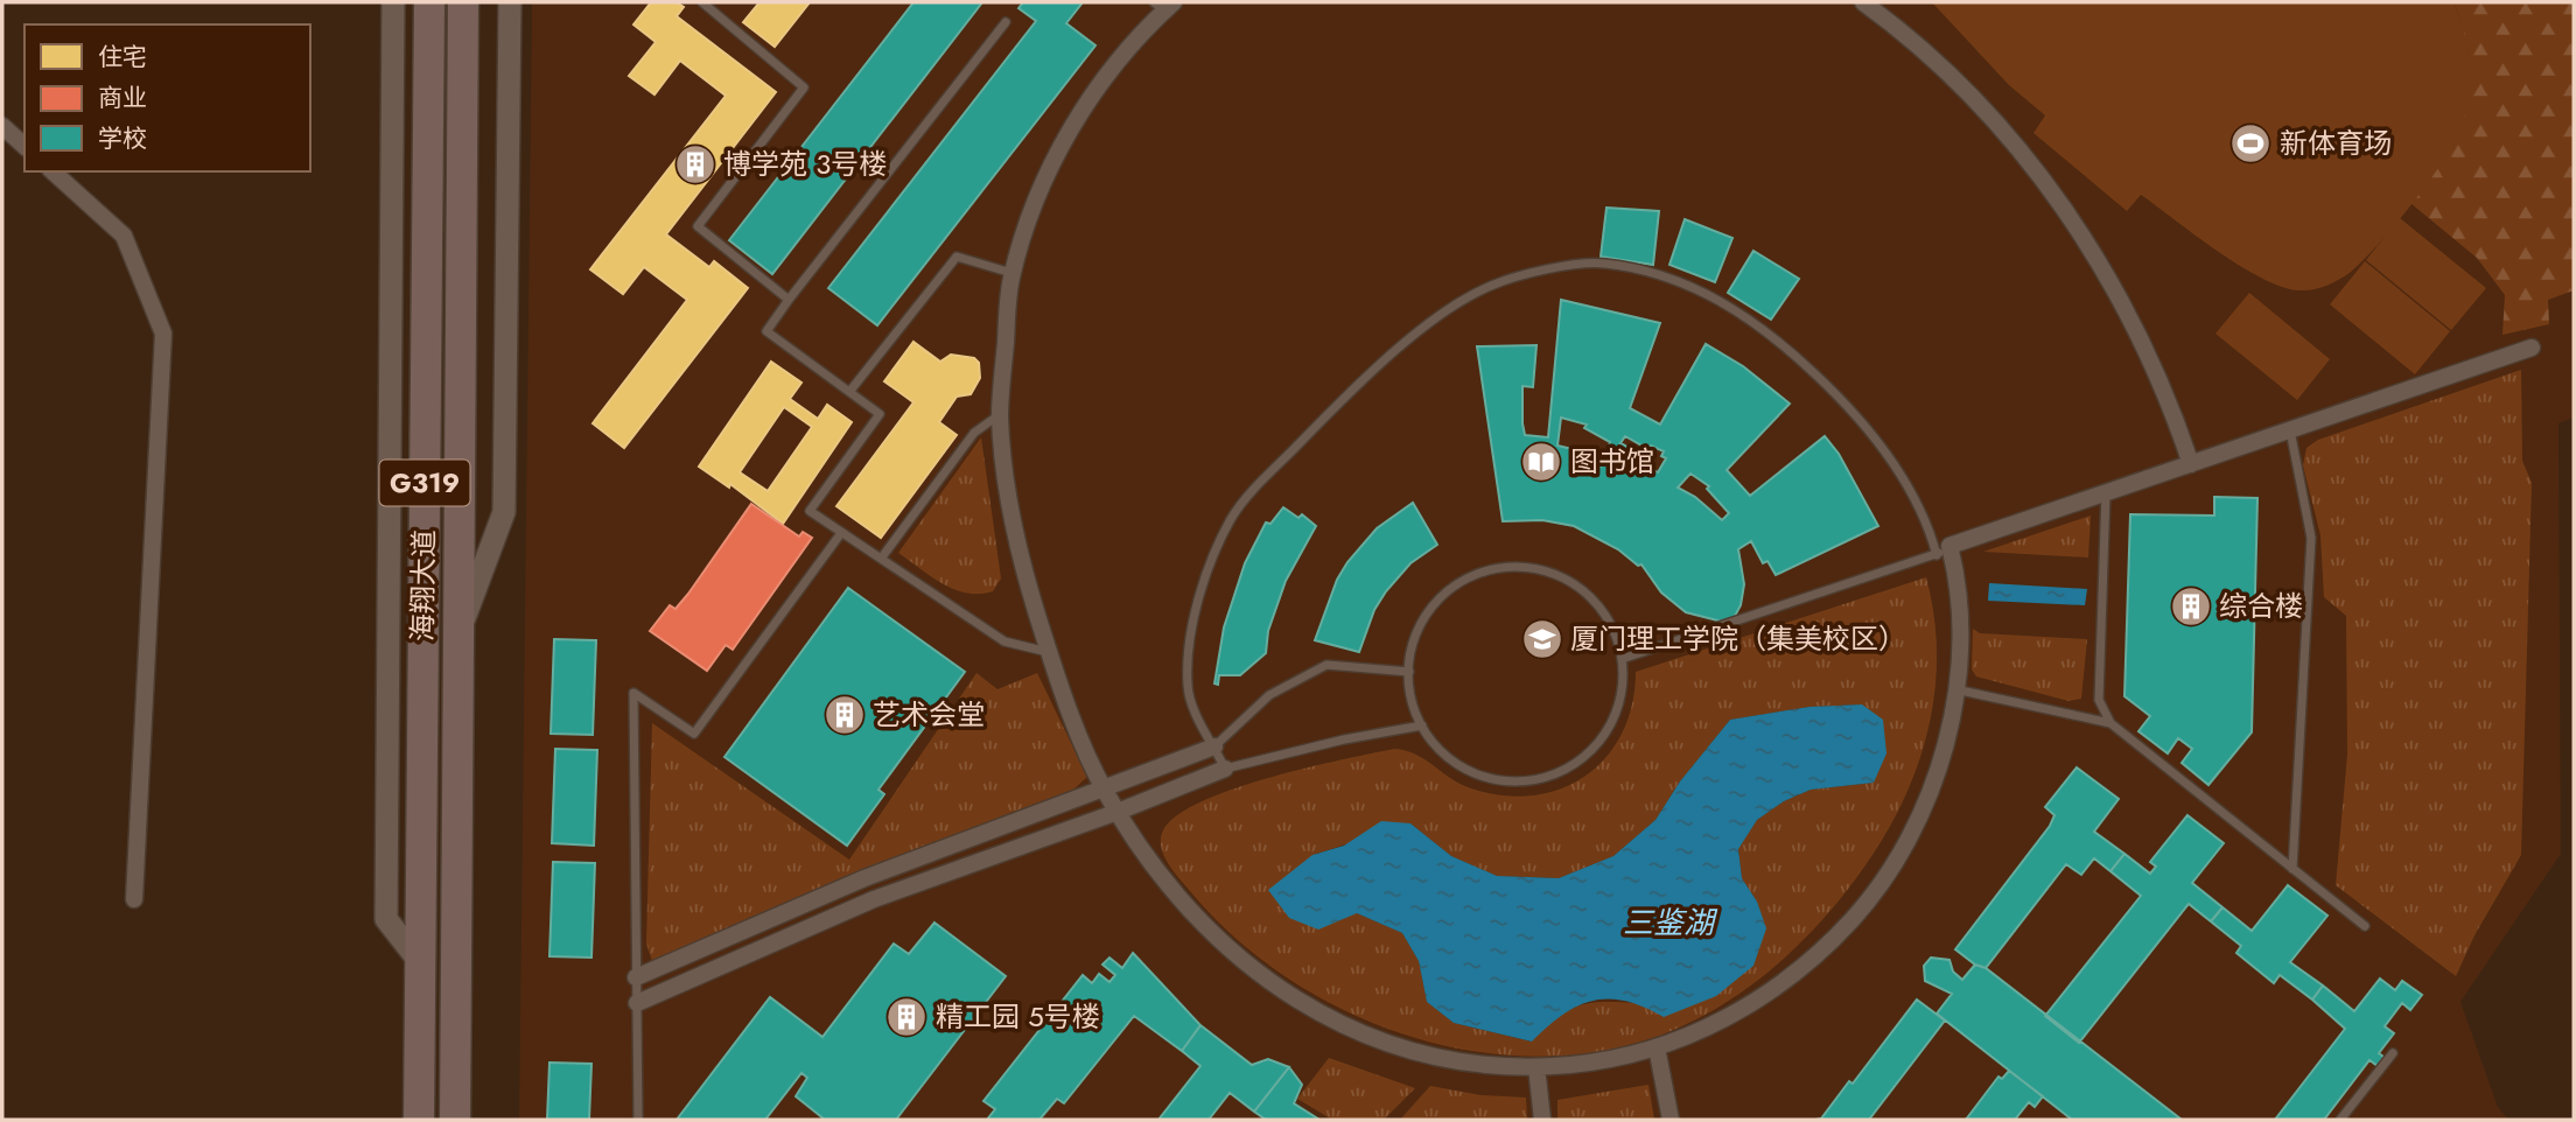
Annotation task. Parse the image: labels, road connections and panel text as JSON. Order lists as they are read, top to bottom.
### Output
{
  "streets": {
    "highway": ["G319", "海翔大道"]
  },
  "water": ["三鉴湖"],
  "places": {
    "sports": ["新体育场"],
    "building": [
      "博学苑 3号楼",
      "综合楼",
      "艺术会堂",
      "精工园 5号楼"
    ],
    "library": ["图书馆"],
    "school or university": ["厦门理工学院（集美校区）"]
  },
  "legend": ["住宅", "商业", "学校"]
}
